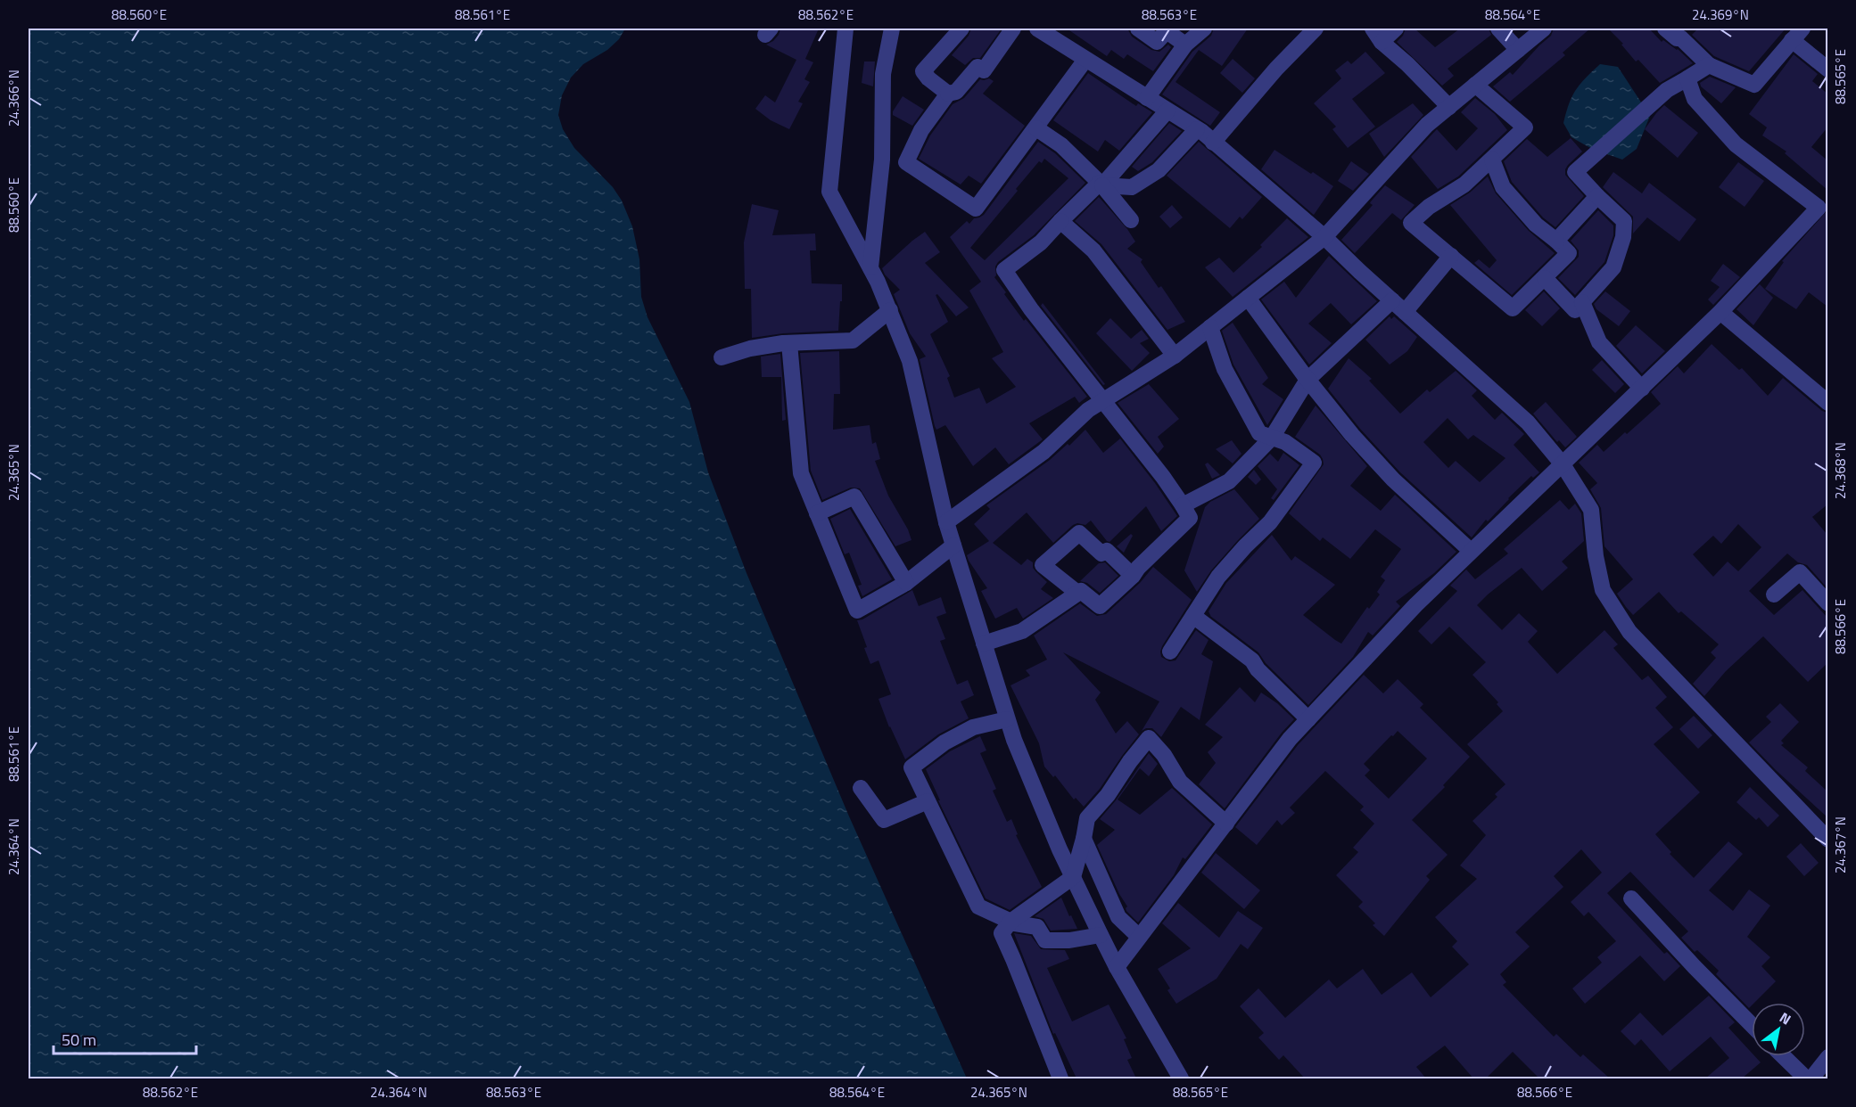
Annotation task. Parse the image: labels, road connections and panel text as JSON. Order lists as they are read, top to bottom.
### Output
{
  "scale_bar": "50 m",
  "north": "top right",
  "coordinates": [
    "88.560°E",
    "88.561°E",
    "88.562°E",
    "88.563°E",
    "88.564°E",
    "24.369°N",
    "88.565°E",
    "24.366°N",
    "24.368°N",
    "24.365°N",
    "88.566°E",
    "24.367°N",
    "24.364°N"
  ]
}
